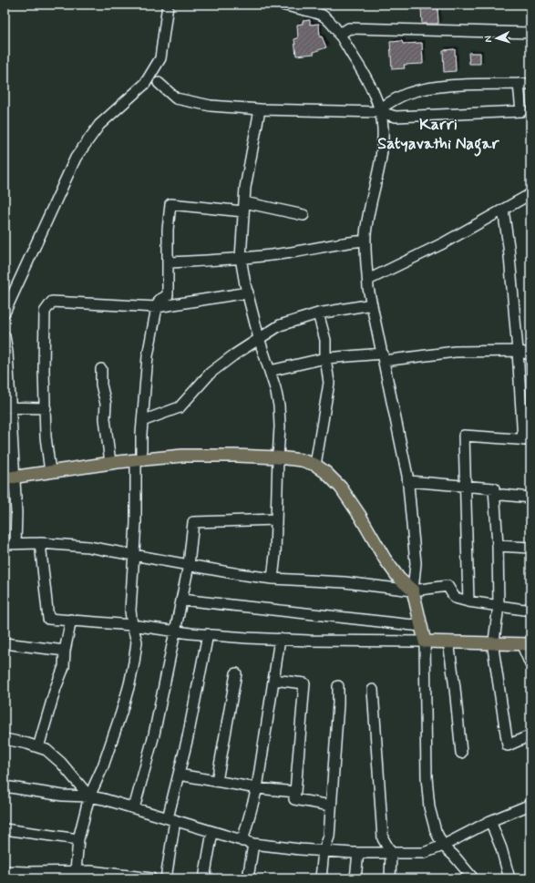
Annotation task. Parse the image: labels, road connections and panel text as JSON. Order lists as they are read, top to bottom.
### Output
{
  "districts": ["Karri Satyavathi Nagar"],
  "north": "left"
}
